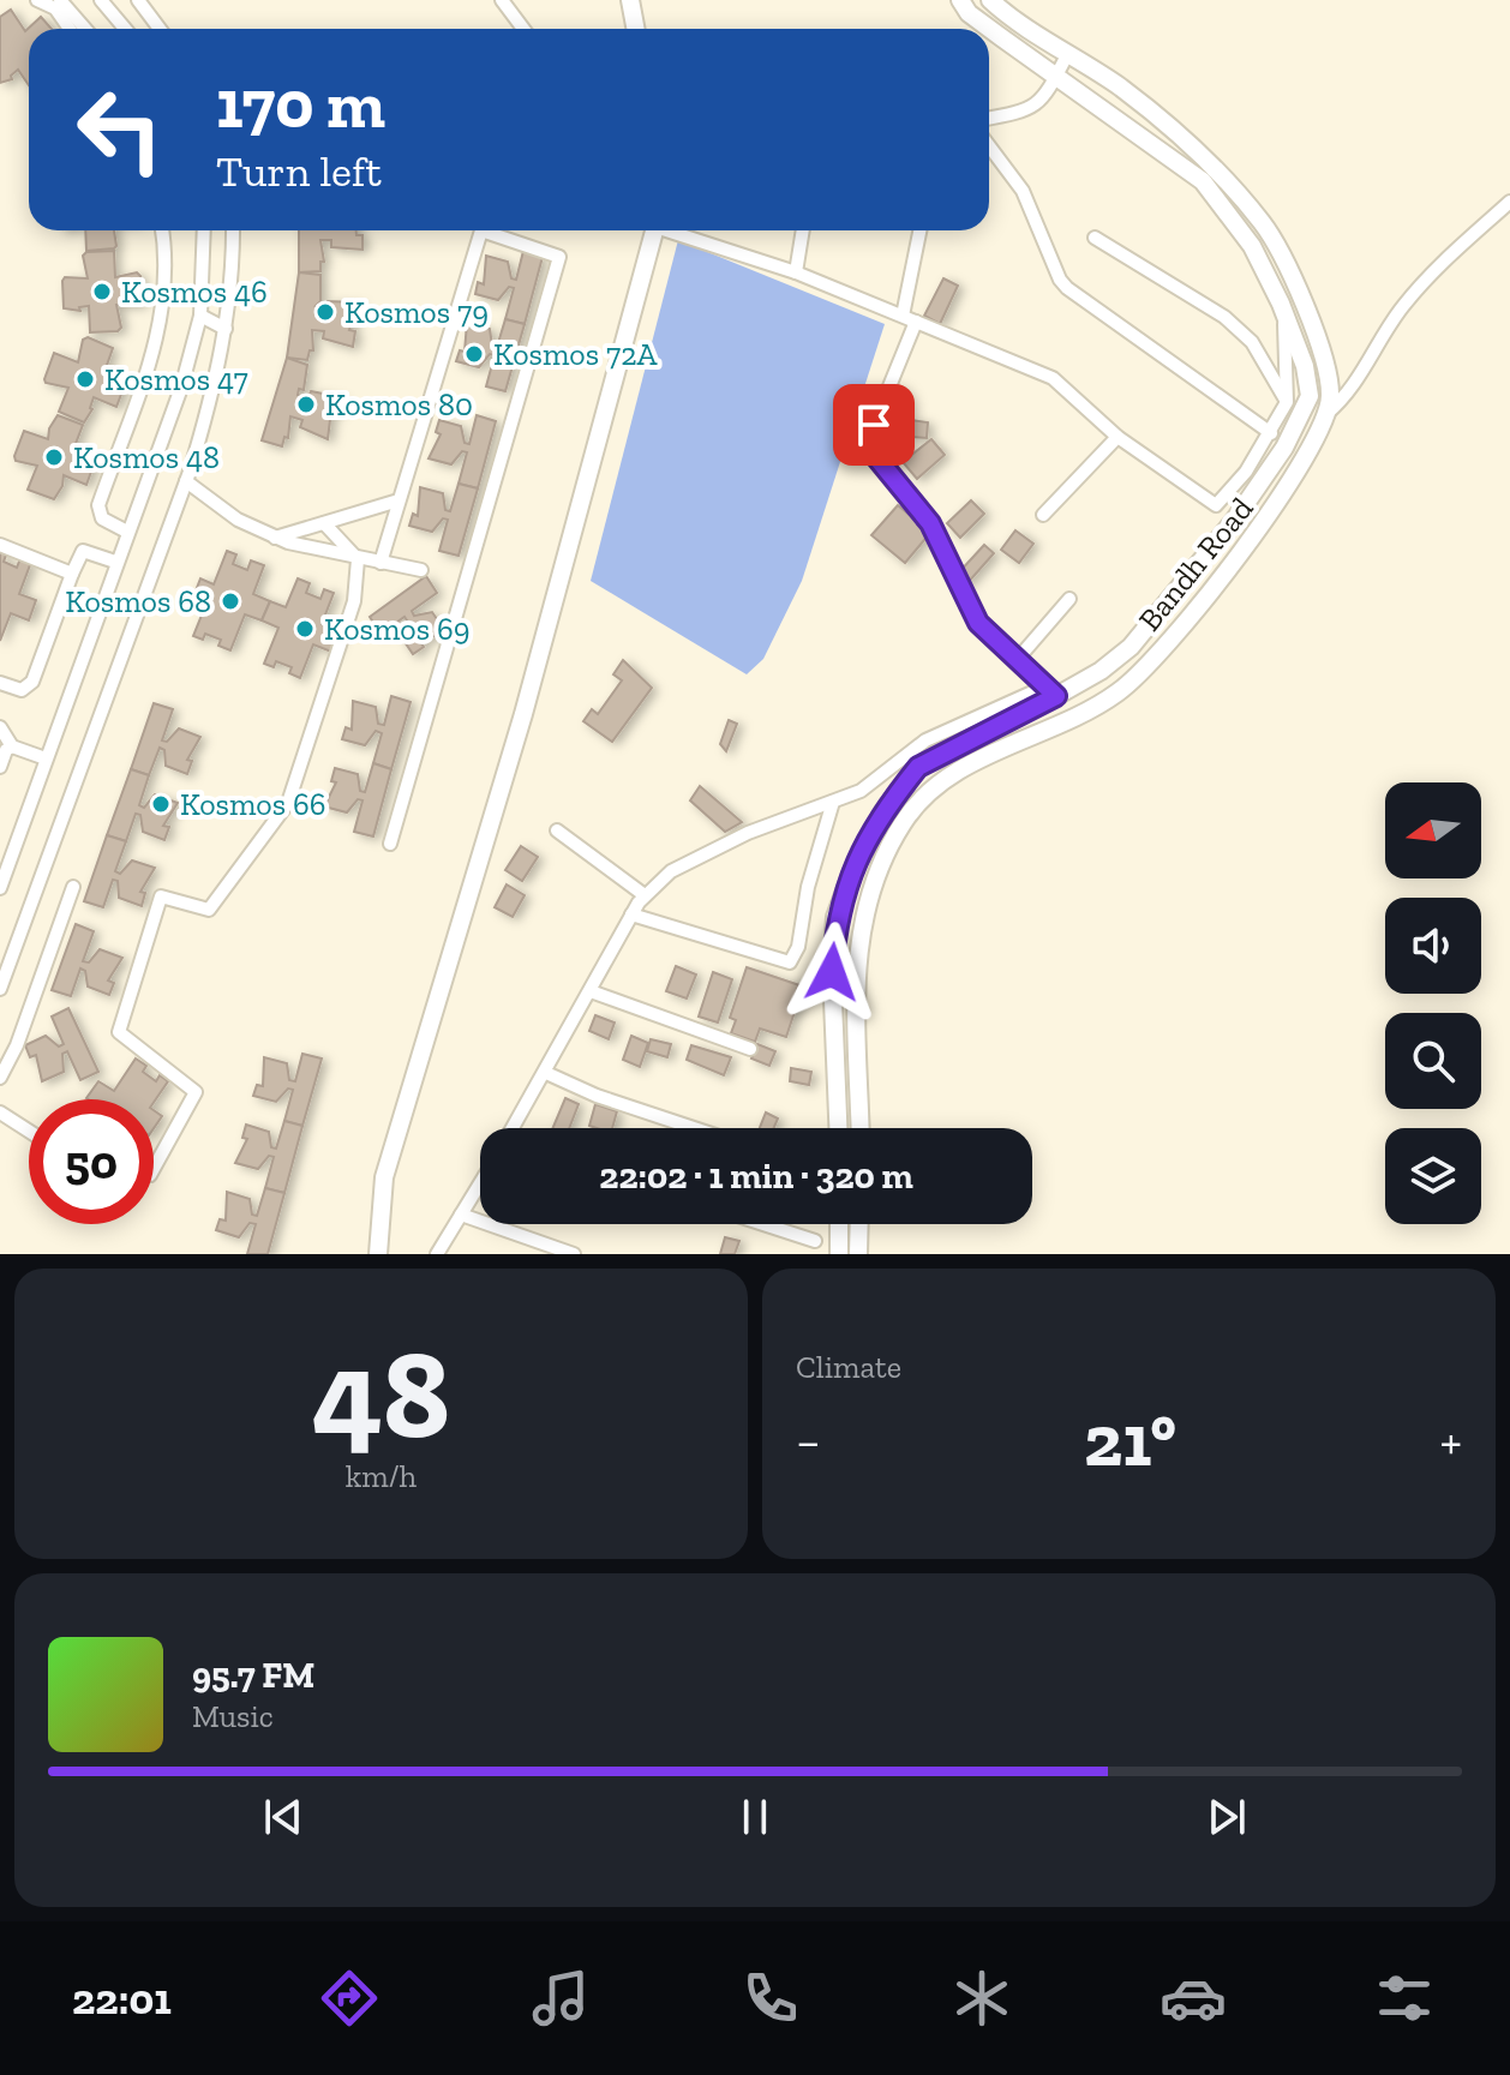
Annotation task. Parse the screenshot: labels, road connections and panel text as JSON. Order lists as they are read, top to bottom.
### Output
{
  "streets": {
    "main road": ["Bandh Road"]
  },
  "places": [
    "Kosmos 46",
    "Kosmos 79",
    "Kosmos 72A",
    "Kosmos 47",
    "Kosmos 80",
    "Kosmos 48",
    "Kosmos 68",
    "Kosmos 69",
    "Kosmos 66"
  ],
  "north": "left",
  "page": {
    "turn": ["170 m", "Turn left"],
    "limit": "50",
    "trip": "22:02 · 1 min · 320 m",
    "tile": [
      ["48", "km/h"],
      "Climate"
    ],
    "heat": ["−", "21°", "+"],
    "song": ["95.7 FM", "Music"],
    "tabs": "22:01"
  }
}
